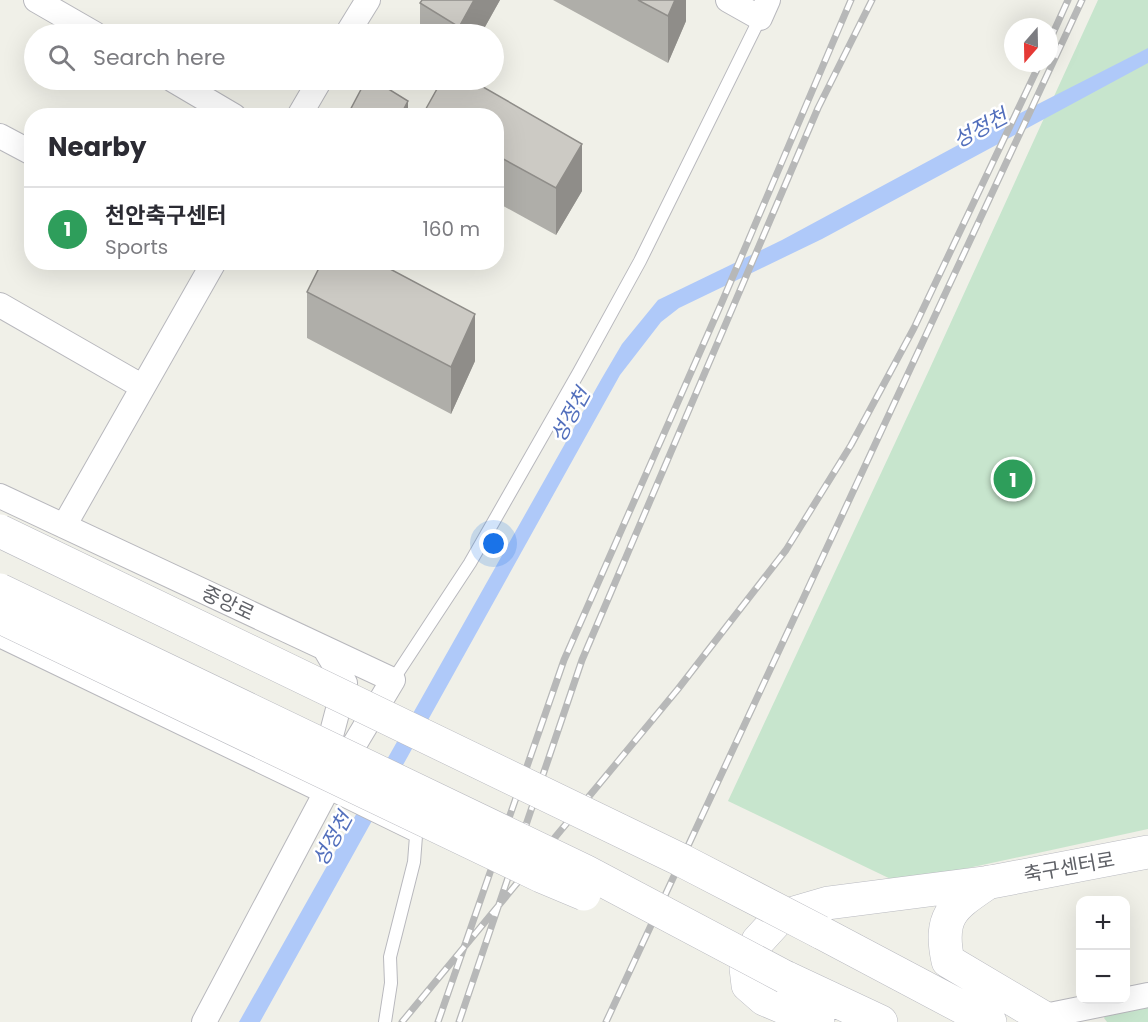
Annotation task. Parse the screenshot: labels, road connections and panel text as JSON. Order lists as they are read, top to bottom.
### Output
{
  "streets": {
    "main road": ["축구센터로"],
    "street": ["중앙로"]
  },
  "water": ["성정천"],
  "north": "bottom",
  "page": {
    "search": "Search here",
    "heading": "Nearby",
    "list": [
      {
        "mark": "1",
        "name": "천안축구센터",
        "note": "Sports",
        "value": "160 m"
      }
    ],
    "pins": "1",
    "map_buttons": ["+", "−"]
  }
}
